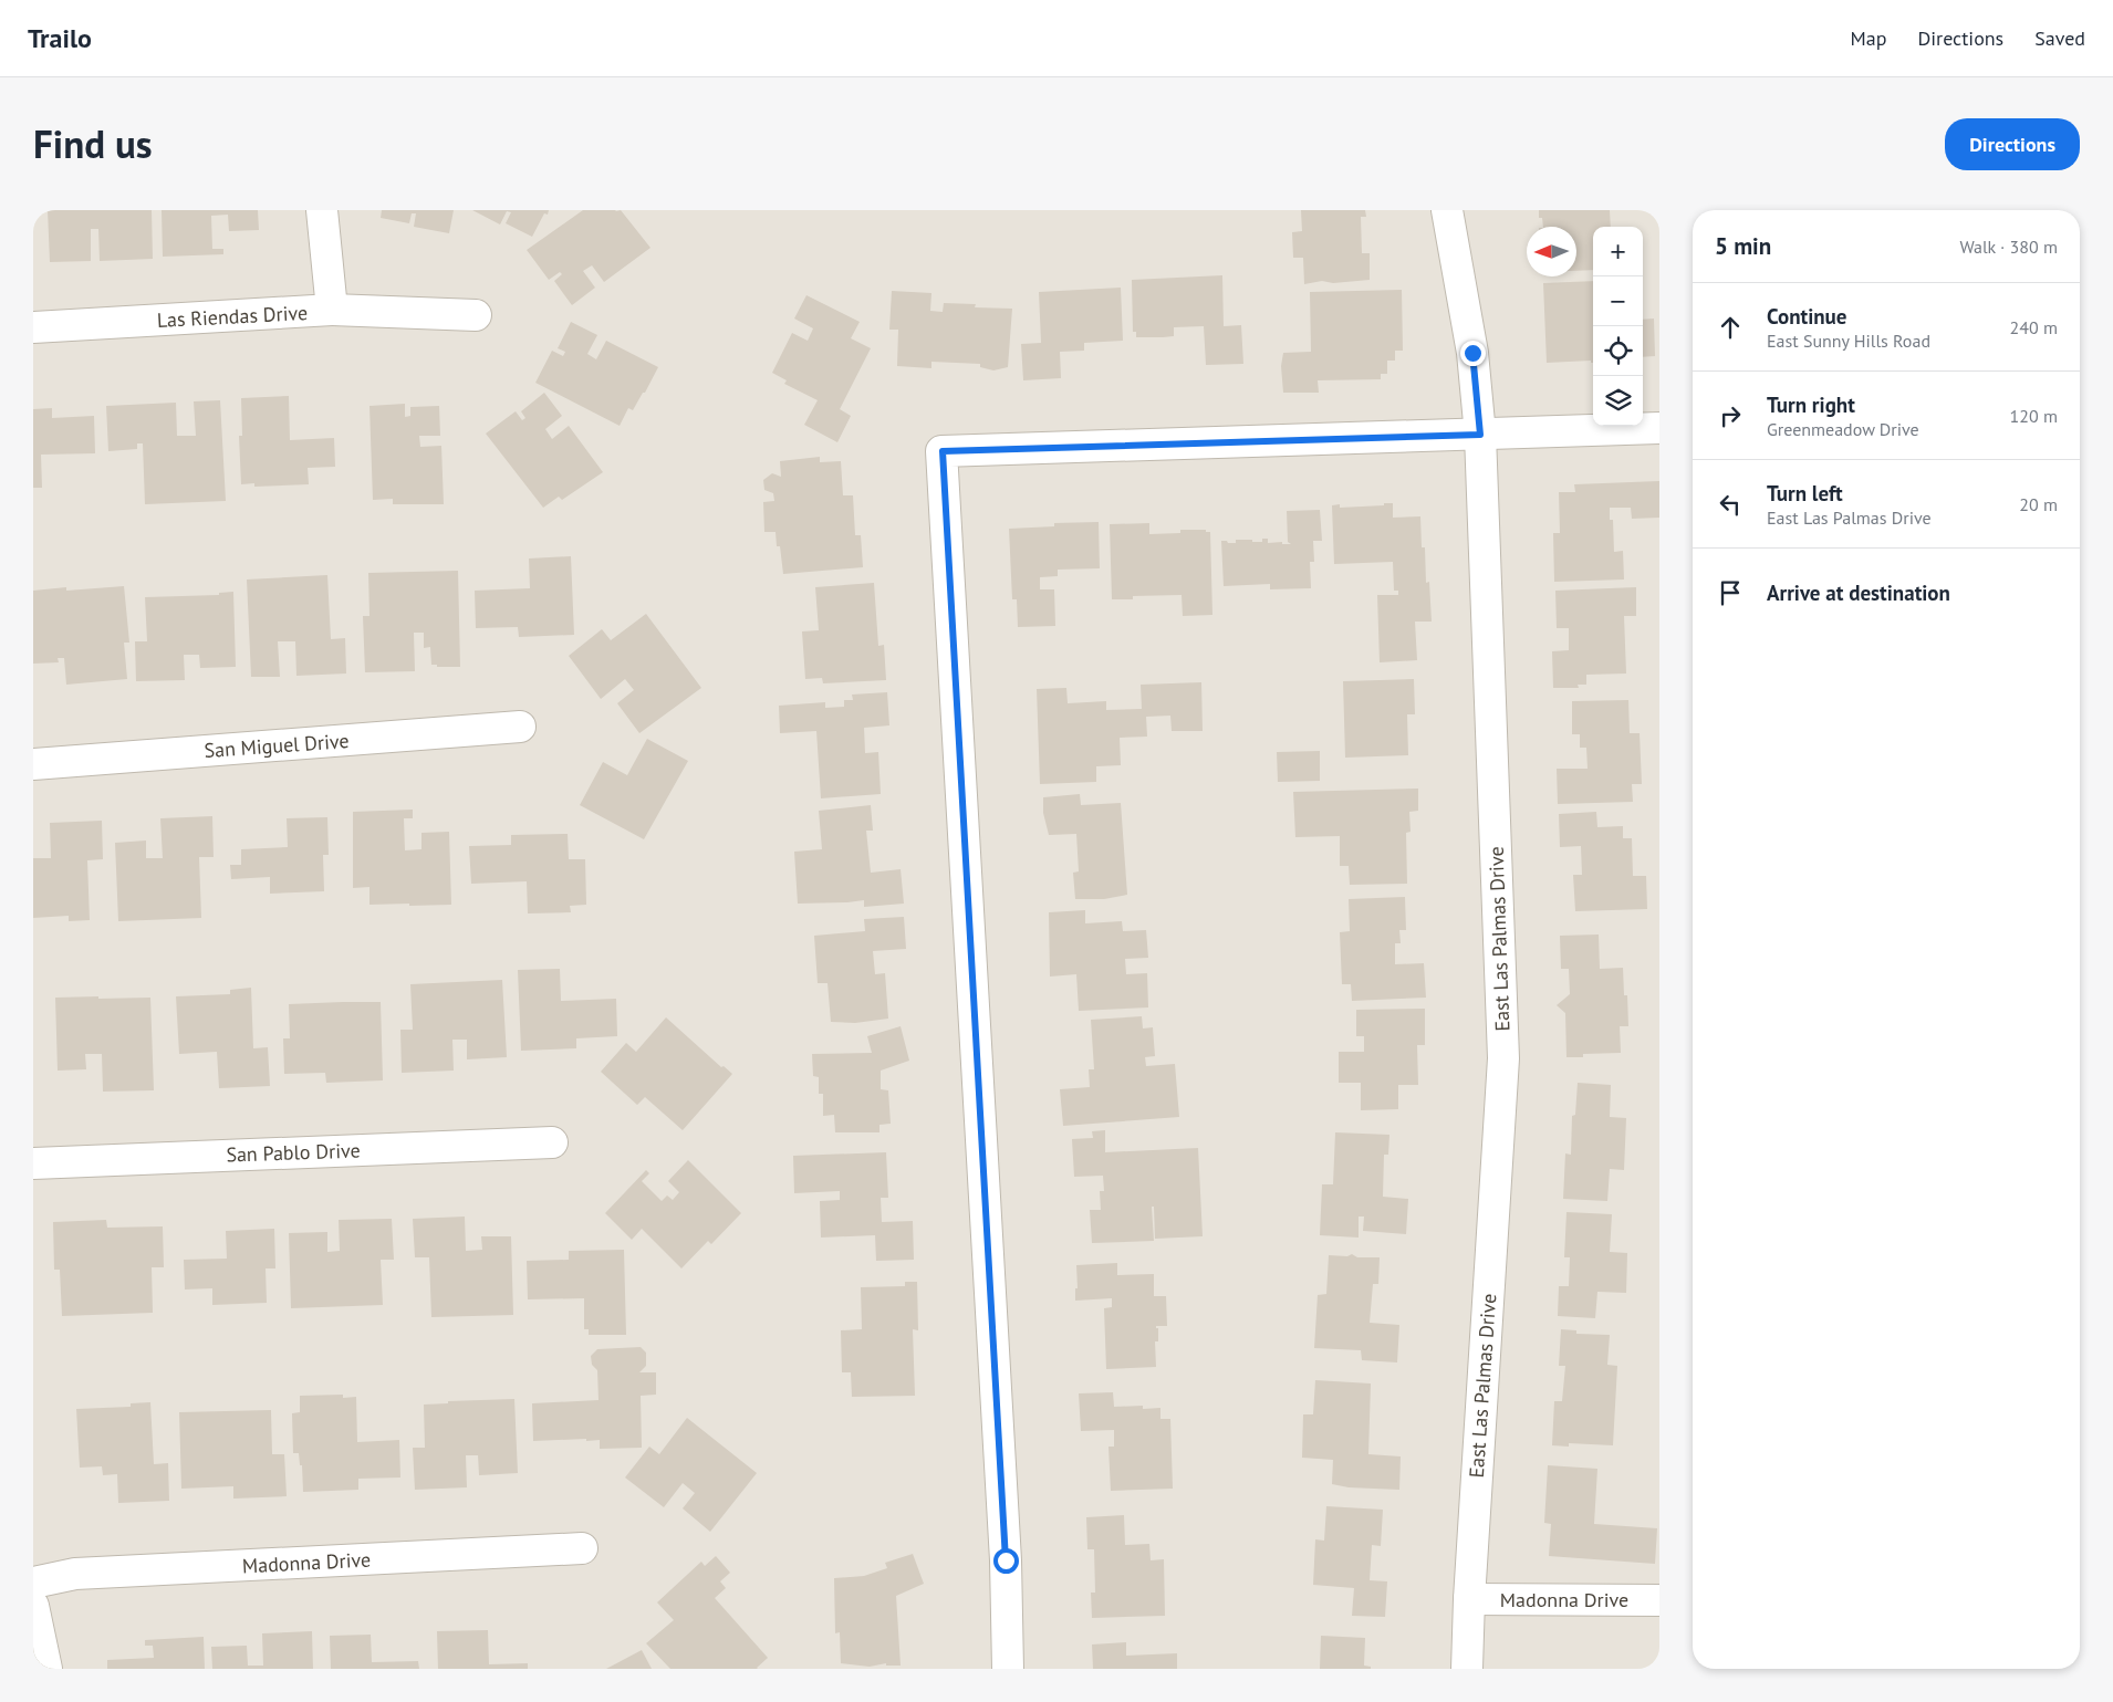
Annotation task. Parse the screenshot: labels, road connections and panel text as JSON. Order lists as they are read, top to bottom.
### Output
{
  "streets": {
    "street": [
      "Las Riendas Drive",
      "San Miguel Drive",
      "East Las Palmas Drive",
      "San Pablo Drive",
      "Madonna Drive"
    ]
  },
  "crossings": [
    ["East Las Palmas Drive", "Madonna Drive"]
  ],
  "north": "left",
  "page": {
    "header": "Trailo",
    "nav": ["Map", "Directions", "Saved"],
    "title": "Find us",
    "buttons": "Directions",
    "heading": ["5 min", "Walk · 380 m"],
    "map_buttons": ["+", "−"],
    "list": [
      ["Continue", "East Sunny Hills Road", "240 m"],
      ["Turn right", "Greenmeadow Drive", "120 m"],
      ["Turn left", "East Las Palmas Drive", "20 m"],
      "Arrive at destination"
    ]
  }
}
